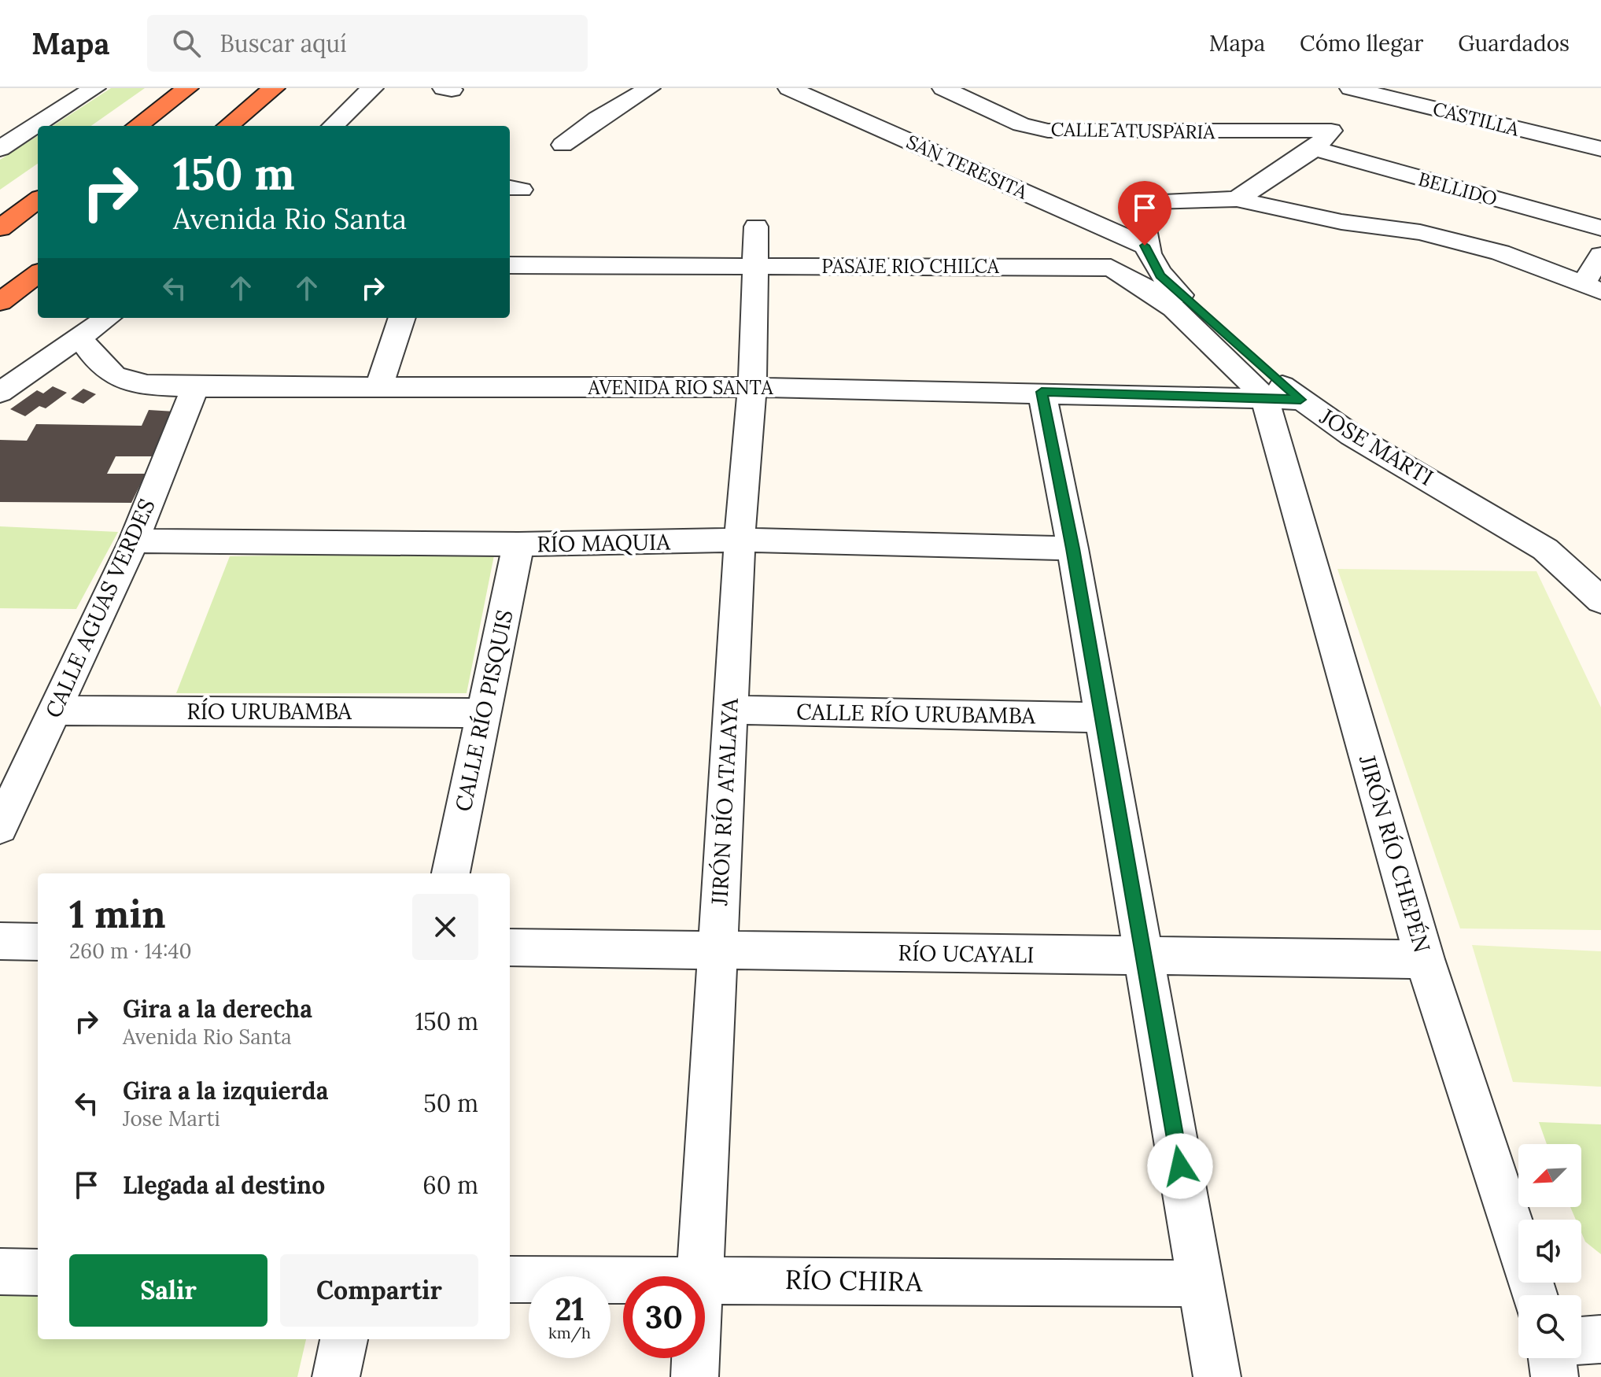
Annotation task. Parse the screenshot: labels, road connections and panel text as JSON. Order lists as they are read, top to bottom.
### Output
{
  "streets": {
    "street": [
      "CASTILLA",
      "CALLE ATUSPARIA",
      "SAN TERESITA",
      "BELLIDO",
      "PASAJE RIO CHILCA",
      "AVENIDA RIO SANTA",
      "JOSE MARTI",
      "RÍO MAQUIA",
      "CALLE AGUAS VERDES",
      "CALLE RÍO PISQUIS",
      "RÍO URUBAMBA",
      "CALLE RÍO URUBAMBA",
      "JIRÓN RÍO ATALAYA",
      "JIRÓN RÍO CHEPÉN",
      "RÍO UCAYALI",
      "RÍO CHIRA"
    ]
  },
  "crossings": [
    ["SAN TERESITA", "JOSE MARTI"],
    ["PASAJE RIO CHILCA", "AVENIDA RIO SANTA"],
    ["PASAJE RIO CHILCA", "JIRÓN RÍO ATALAYA"],
    ["PASAJE RIO CHILCA", "JIRÓN RÍO CHEPÉN"],
    ["AVENIDA RIO SANTA", "JOSE MARTI"],
    ["AVENIDA RIO SANTA", "CALLE AGUAS VERDES"],
    ["AVENIDA RIO SANTA", "JIRÓN RÍO ATALAYA"],
    ["AVENIDA RIO SANTA", "JIRÓN RÍO CHEPÉN"],
    ["RÍO MAQUIA", "CALLE AGUAS VERDES"],
    ["RÍO MAQUIA", "CALLE RÍO PISQUIS"],
    ["RÍO MAQUIA", "JIRÓN RÍO ATALAYA"],
    ["CALLE AGUAS VERDES", "RÍO URUBAMBA"],
    ["CALLE RÍO PISQUIS", "RÍO URUBAMBA"],
    ["CALLE RÍO URUBAMBA", "JIRÓN RÍO ATALAYA"],
    ["JIRÓN RÍO ATALAYA", "RÍO UCAYALI"],
    ["JIRÓN RÍO CHEPÉN", "RÍO UCAYALI"]
  ],
  "north": "bottom left",
  "page": {
    "header": "Mapa",
    "search": "Buscar aquí",
    "nav": ["Mapa", "Cómo llegar", "Guardados"],
    "turn": ["150 m", "Avenida Rio Santa"],
    "heading": ["1 min", "260 m · 14:40"],
    "list": [
      {
        "name": "Gira a la derecha",
        "note": "Avenida Rio Santa",
        "value": "150 m"
      },
      {
        "name": "Gira a la izquierda",
        "note": "Jose Marti",
        "value": "50 m"
      },
      {
        "name": "Llegada al destino",
        "value": "60 m"
      }
    ],
    "buttons": ["Salir", "Compartir"],
    "speed": "21 km/h",
    "limit": "30"
  }
}
